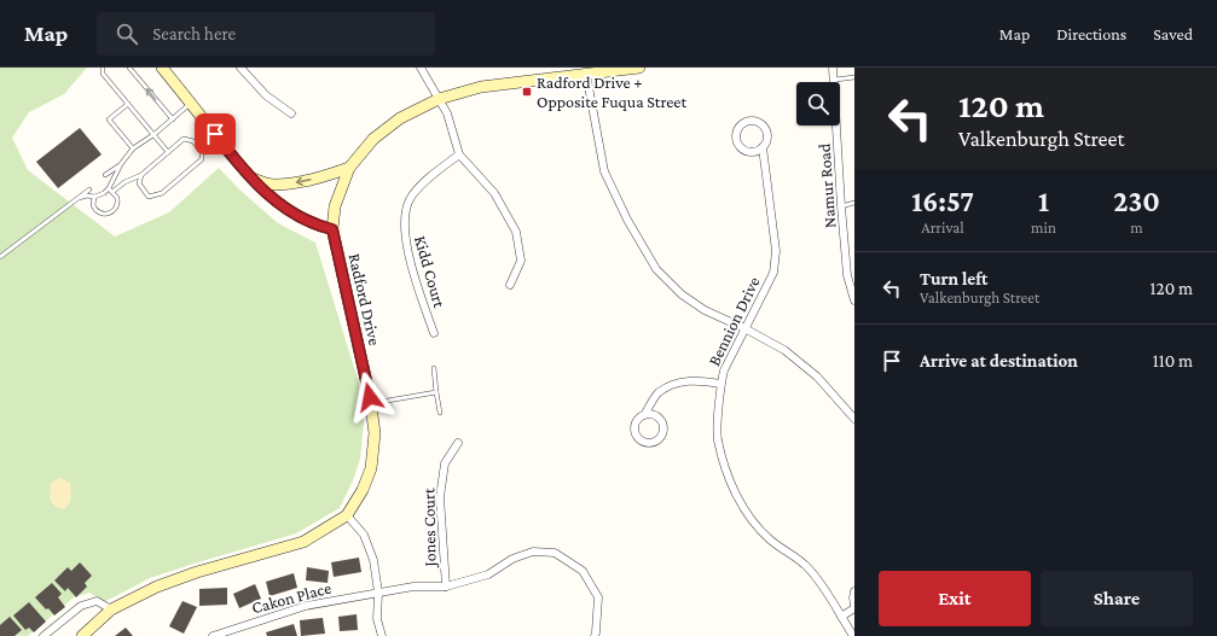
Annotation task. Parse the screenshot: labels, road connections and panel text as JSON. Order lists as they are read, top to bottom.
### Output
{
  "streets": {
    "street": [
      "Namur Road",
      "Kidd Court",
      "Radford Drive",
      "Bennion Drive",
      "Jones Court",
      "Cakon Place"
    ]
  },
  "crossings": [
    ["Jones Court", "Cakon Place"]
  ],
  "places": {
    "transit": ["Radford Drive + Opposite Fuqua Street"]
  },
  "page": {
    "header": "Map",
    "search": "Search here",
    "nav": ["Map", "Directions", "Saved"],
    "turn": ["120 m", "Valkenburgh Street"],
    "eta": [
      "16:57",
      "Arrival",
      "1",
      "min",
      "230",
      "m"
    ],
    "list": [
      {
        "name": "Turn left",
        "note": "Valkenburgh Street",
        "value": "120 m"
      },
      {
        "name": "Arrive at destination",
        "value": "110 m"
      }
    ],
    "buttons": ["Exit", "Share"]
  }
}
